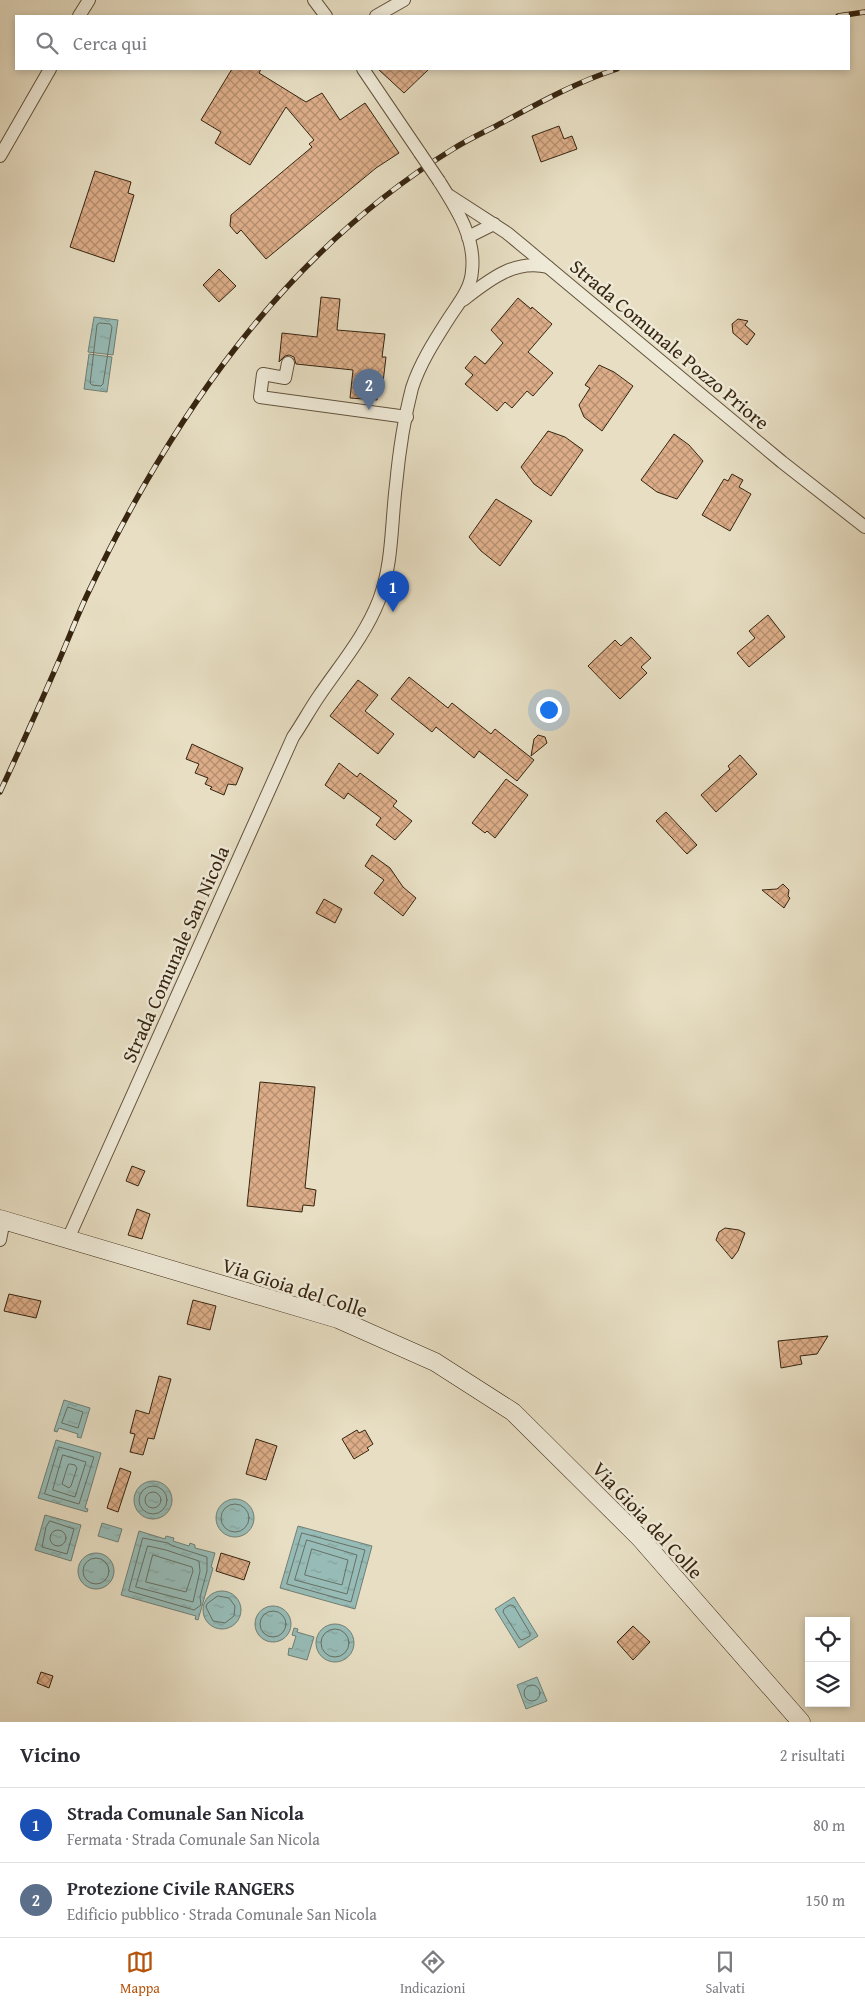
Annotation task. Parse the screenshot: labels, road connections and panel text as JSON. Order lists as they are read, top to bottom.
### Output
{
  "streets": {
    "main road": ["Via Gioia del Colle"],
    "street": ["Strada Comunale Pozzo Priore", "Strada Comunale San Nicola"]
  },
  "crossings": [
    ["Strada Comunale San Nicola", "Via Gioia del Colle"]
  ],
  "page": {
    "search": "Cerca qui",
    "pins": ["2", "1"],
    "heading": ["Vicino", "2 risultati"],
    "list": [
      {
        "mark": "1",
        "name": "Strada Comunale San Nicola",
        "note": "Fermata · Strada Comunale San Nicola",
        "value": "80 m"
      },
      {
        "mark": "2",
        "name": "Protezione Civile RANGERS",
        "note": "Edificio pubblico · Strada Comunale San Nicola",
        "value": "150 m"
      }
    ],
    "nav": ["Mappa", "Indicazioni", "Salvati"]
  }
}
